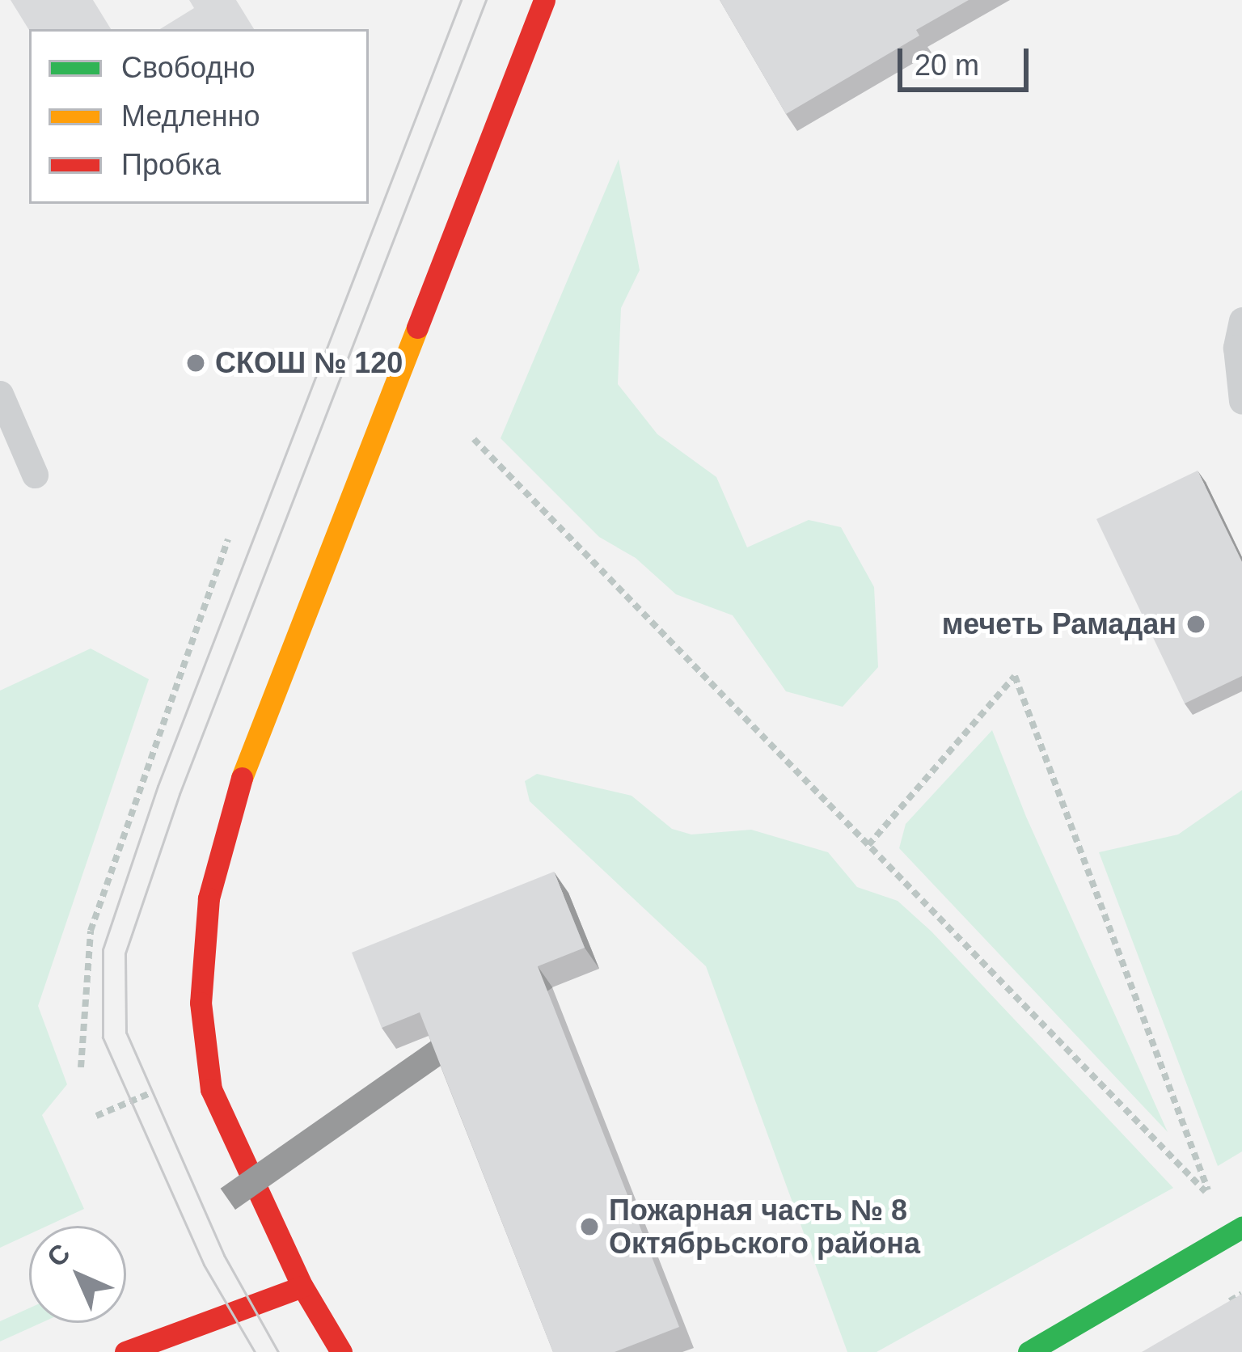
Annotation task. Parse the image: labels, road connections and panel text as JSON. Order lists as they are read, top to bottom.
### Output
{
  "places": ["СКОШ № 120", "мечеть Рамадан", "Пожарная часть № 8 Октябрьского района"],
  "legend": ["Свободно", "Медленно", "Пробка"],
  "scale_bar": "20 m",
  "north": "top left"
}
